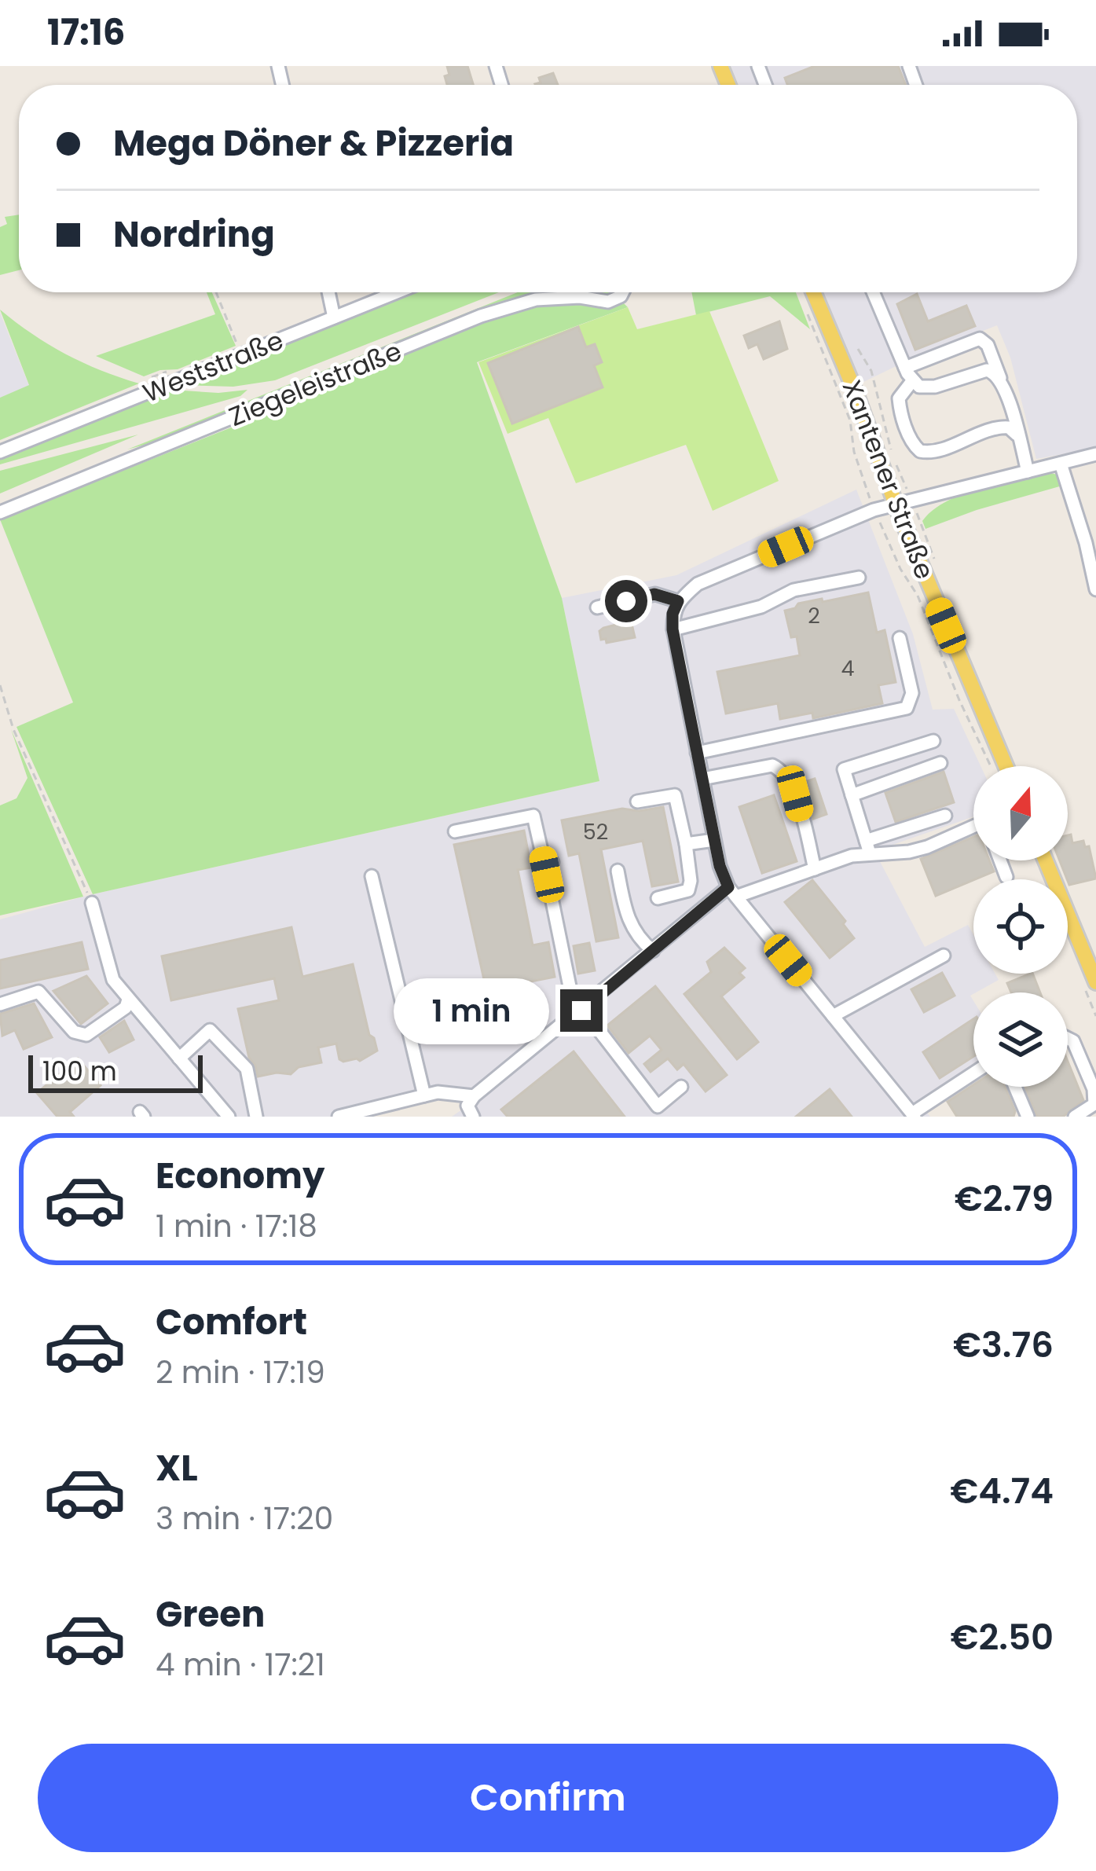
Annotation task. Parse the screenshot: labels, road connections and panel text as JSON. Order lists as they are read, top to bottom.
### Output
{
  "streets": {
    "main road": ["Xantener Straße"],
    "street": ["Weststraße", "Ziegeleistraße"]
  },
  "house_numbers": ["2", "4", "52"],
  "scale_bar": "100 m",
  "north": "top",
  "page": {
    "status": "17:16",
    "banner": ["Mega Döner & Pizzeria", "Nordring"],
    "bubble": "1 min",
    "scale": "100 m",
    "list": [
      {
        "name": "Economy",
        "note": "1 min · 17:18",
        "value": "€2.79"
      },
      {
        "name": "Comfort",
        "note": "2 min · 17:19",
        "value": "€3.76"
      },
      {
        "name": "XL",
        "note": "3 min · 17:20",
        "value": "€4.74"
      },
      {
        "name": "Green",
        "note": "4 min · 17:21",
        "value": "€2.50"
      }
    ],
    "buttons": "Confirm"
  }
}
